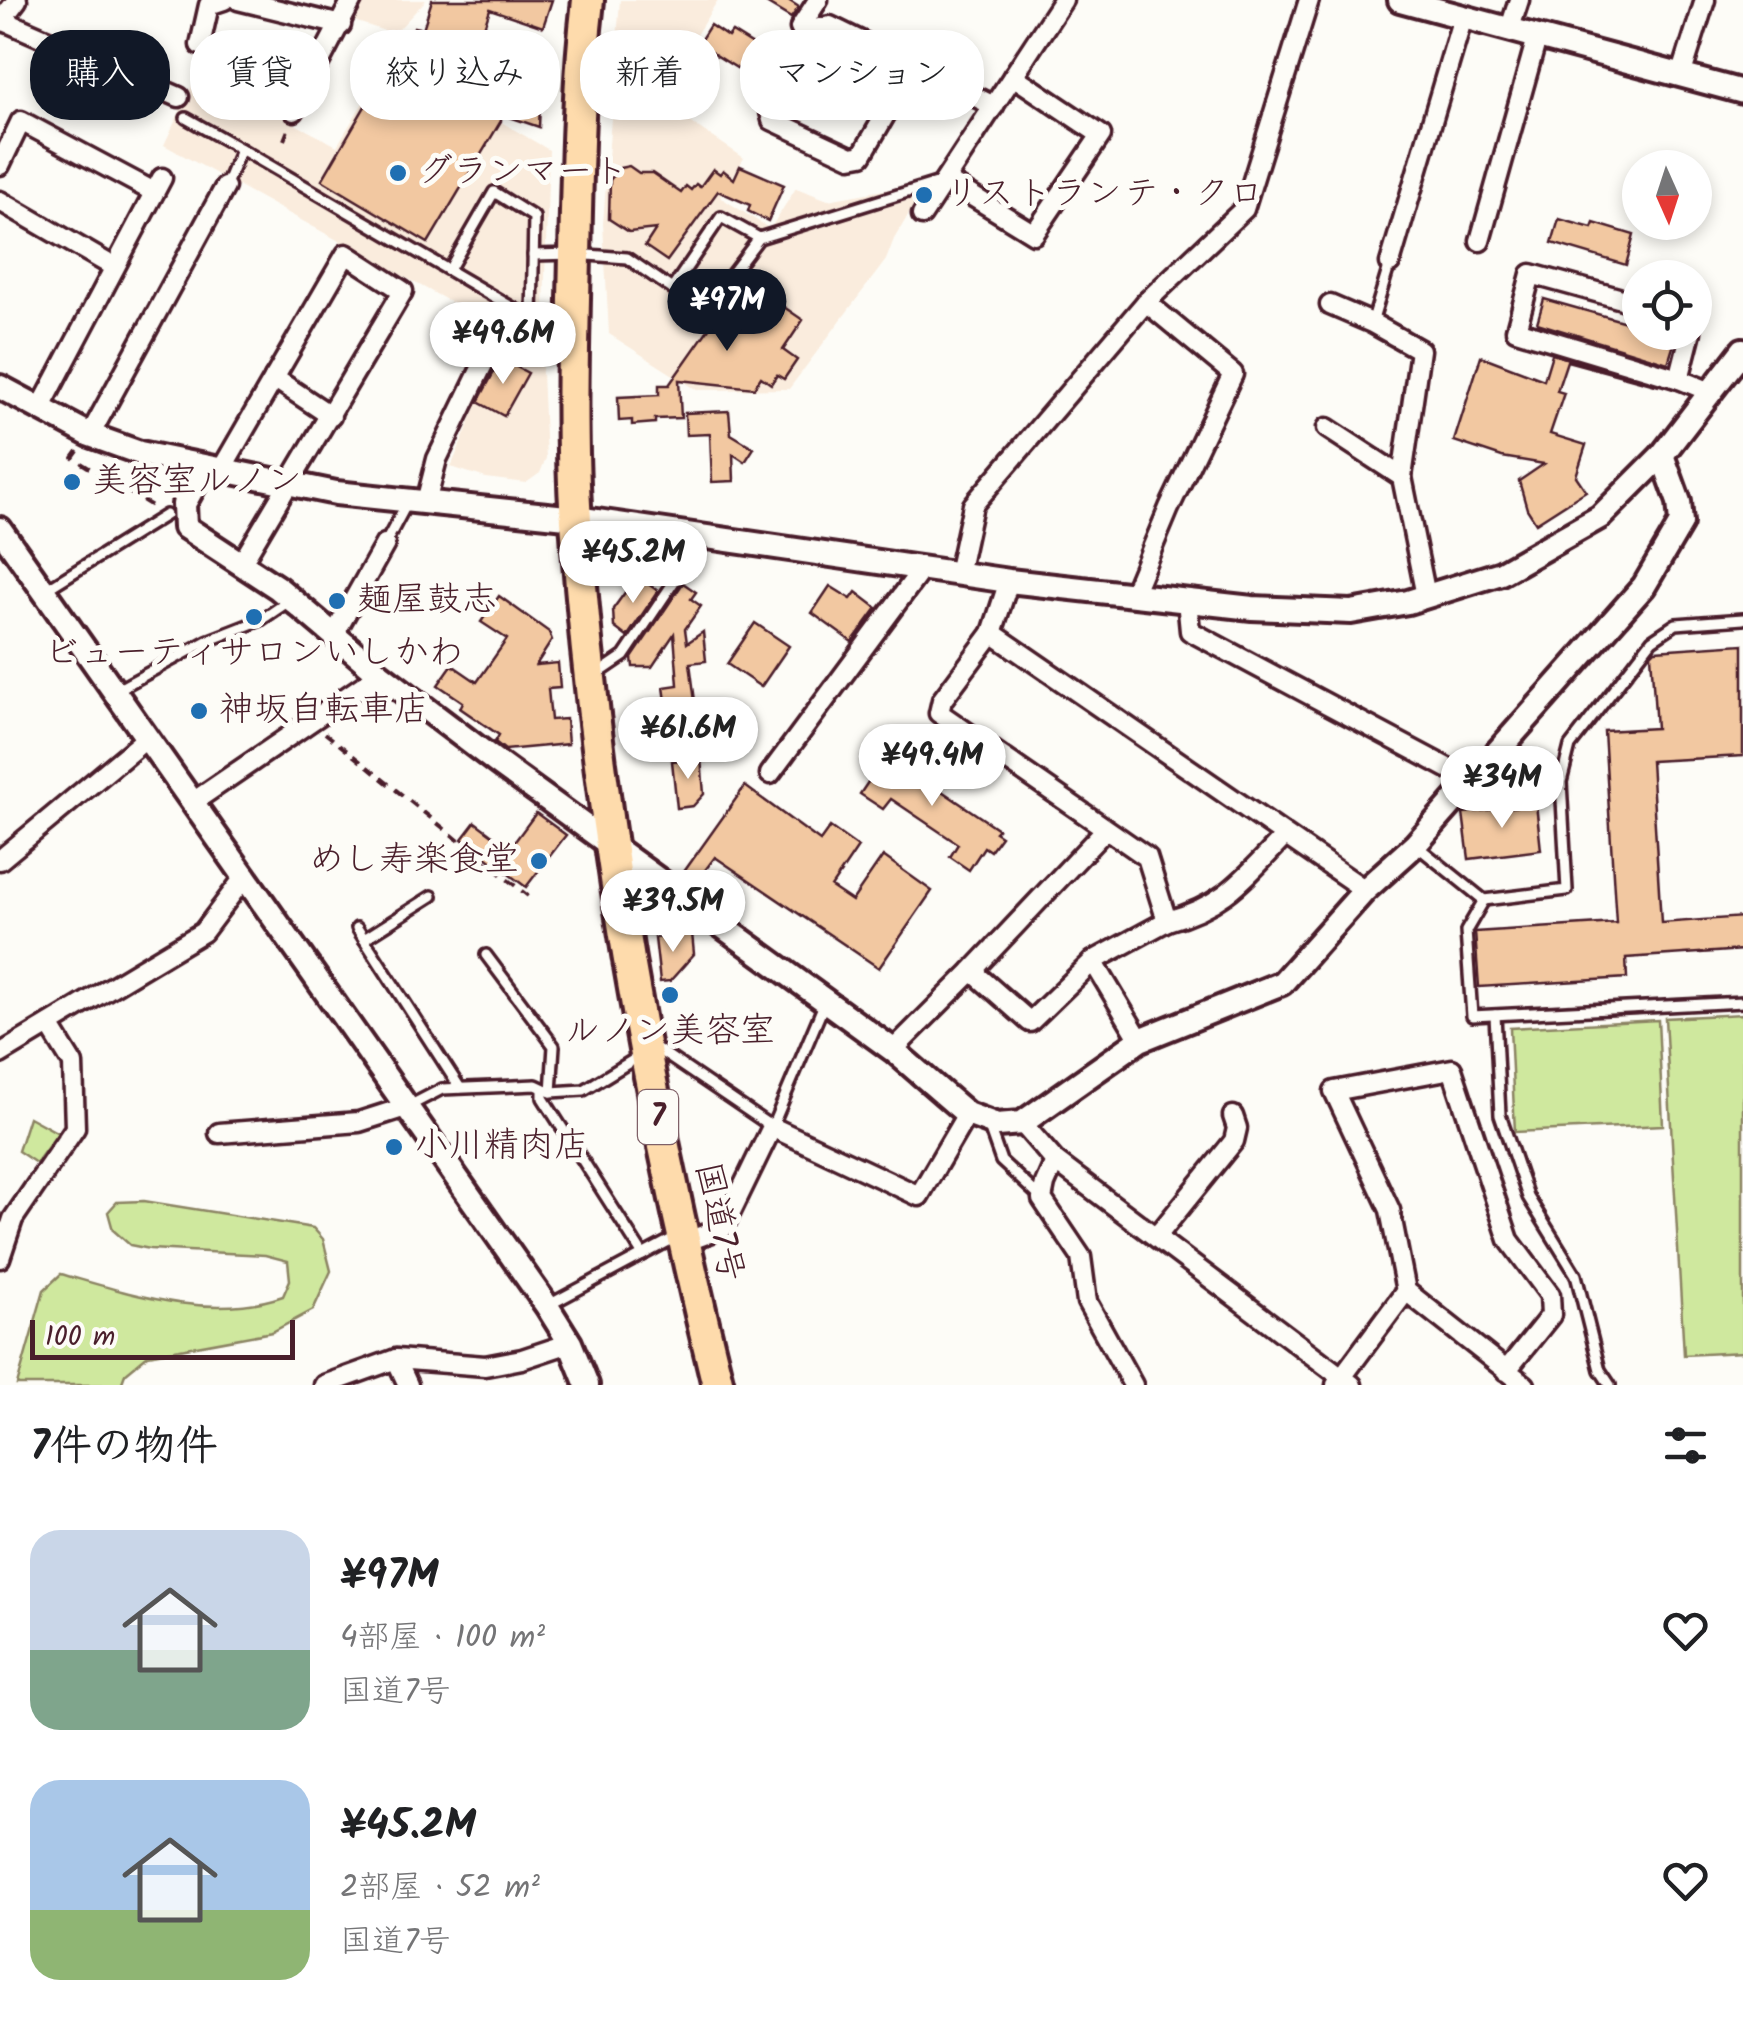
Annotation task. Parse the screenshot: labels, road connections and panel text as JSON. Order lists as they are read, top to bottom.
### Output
{
  "streets": {
    "highway": ["7", "国道7号"]
  },
  "places": [
    "グランマート",
    "リストランテ・クロ",
    "美容室ルノン",
    "麺屋鼓志",
    "ビューティサロンいしかわ",
    "神坂自転車店",
    "めし寿楽食堂",
    "ルノン美容室",
    "小川精肉店"
  ],
  "scale_bar": "100 m",
  "north": "bottom",
  "page": {
    "chip": [
      "購入",
      "賃貸",
      "絞り込み",
      "新着",
      "マンション"
    ],
    "price": [
      "¥97M",
      "¥49.6M",
      "¥45.2M",
      "¥61.6M",
      "¥49.4M",
      "¥34M",
      "¥39.5M"
    ],
    "scale": "100 m",
    "heading": "7件の物件",
    "list": [
      {
        "name": "¥97M",
        "note": "4部屋 · 100 m² · 国道7号"
      },
      {
        "name": "¥45.2M",
        "note": "2部屋 · 52 m² · 国道7号"
      }
    ]
  }
}
